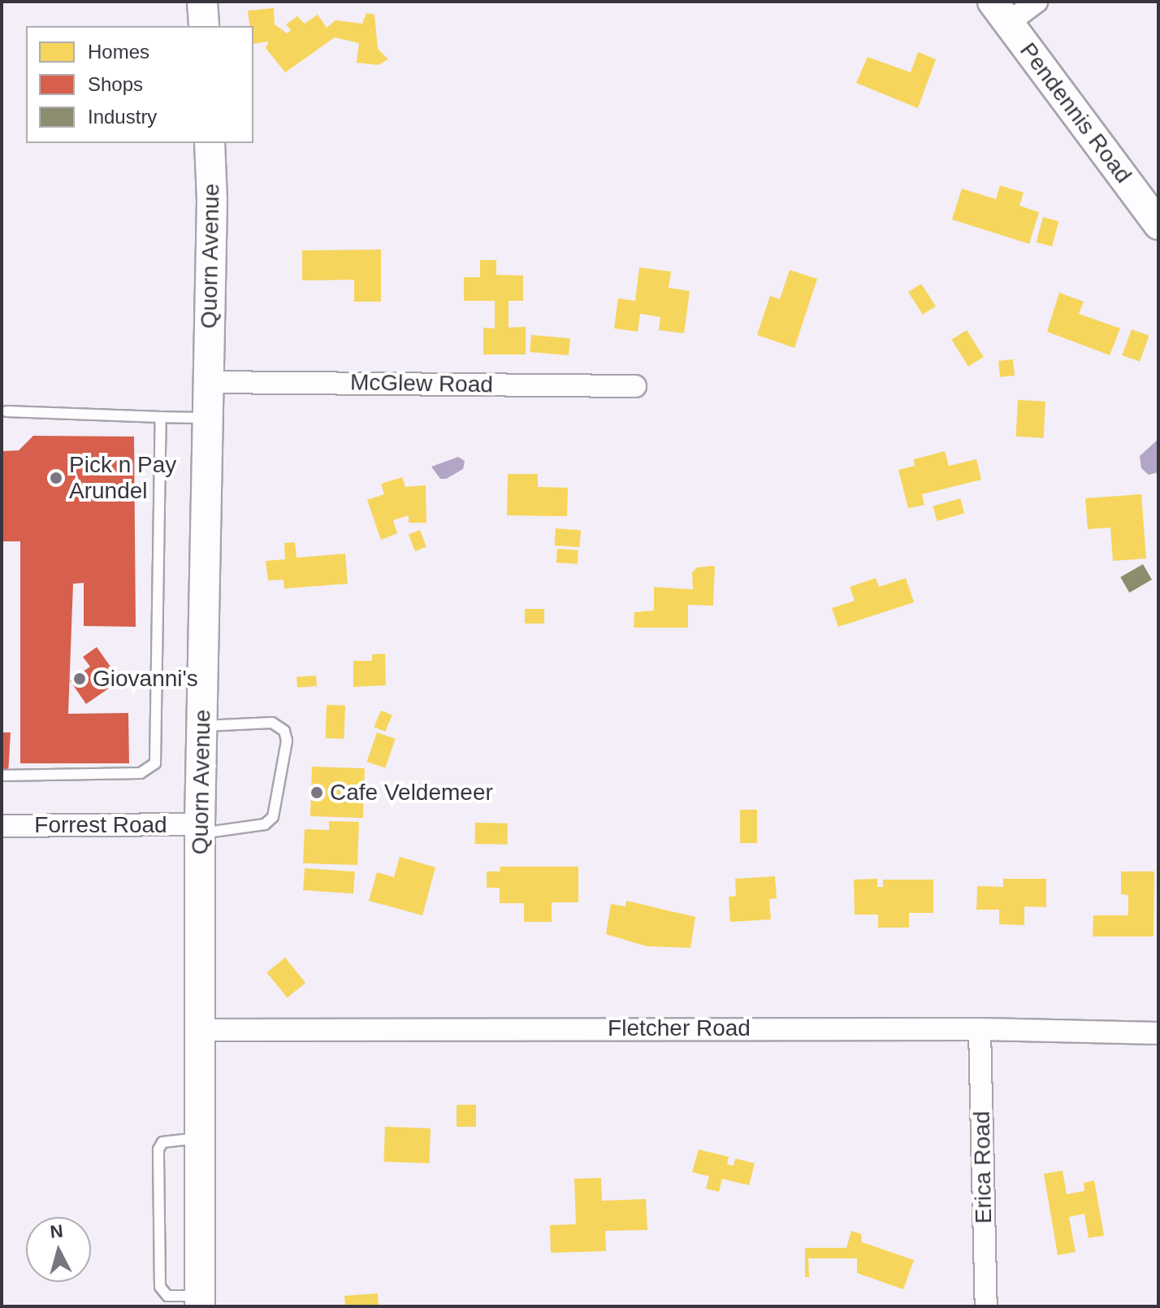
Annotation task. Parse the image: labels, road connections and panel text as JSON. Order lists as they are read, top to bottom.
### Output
{
  "streets": {
    "street": [
      "Pendennis Road",
      "Quorn Avenue",
      "McGlew Road",
      "Forrest Road",
      "Fletcher Road",
      "Erica Road"
    ]
  },
  "crossings": [
    ["Quorn Avenue", "McGlew Road"],
    ["Quorn Avenue", "Forrest Road"],
    ["Quorn Avenue", "Fletcher Road"],
    ["Fletcher Road", "Erica Road"]
  ],
  "places": ["Pick n Pay Arundel", "Giovanni's", "Cafe Veldemeer"],
  "legend": ["Homes", "Shops", "Industry"],
  "north": "top"
}
